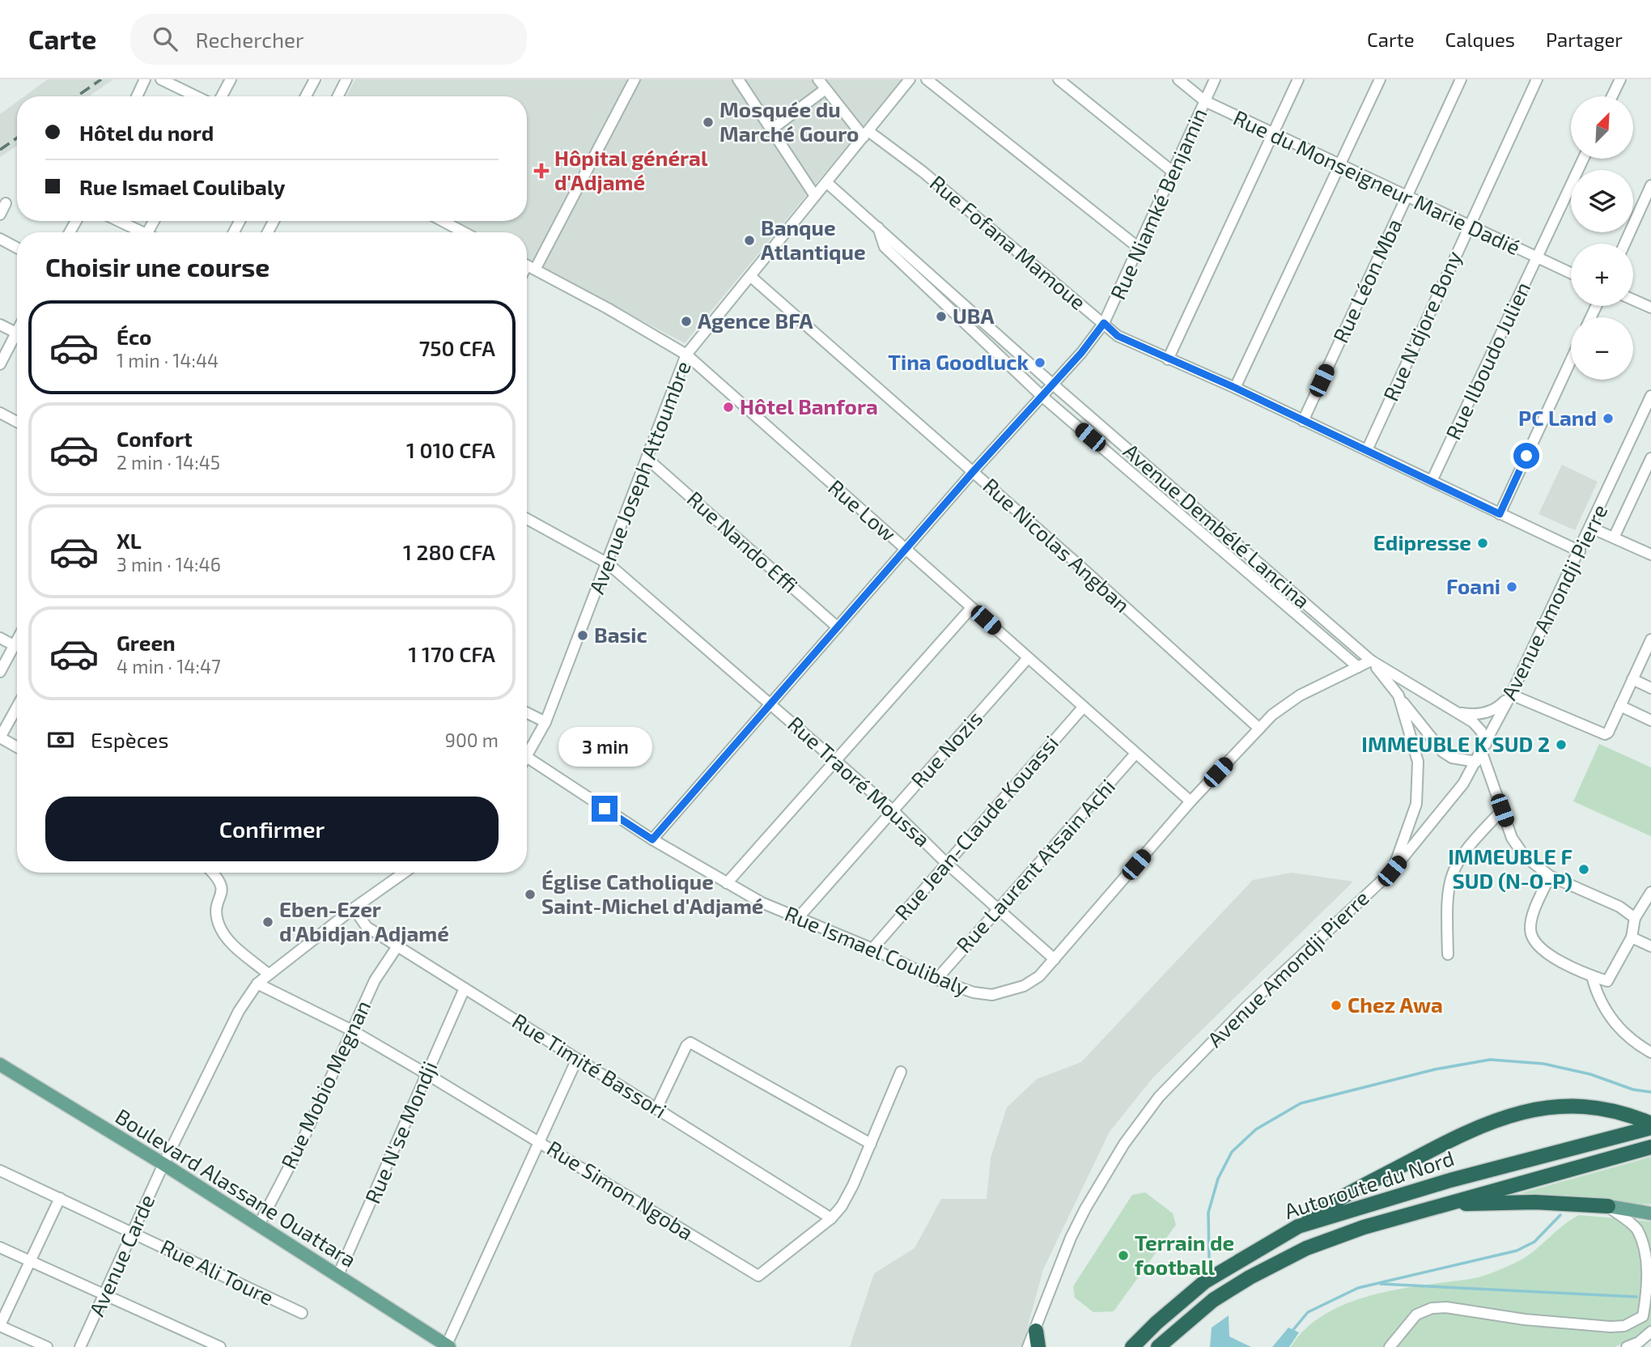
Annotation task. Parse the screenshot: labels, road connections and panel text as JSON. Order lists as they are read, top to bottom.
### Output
{
  "streets": {
    "highway": ["Autoroute du Nord"],
    "main road": ["Boulevard Alassane Ouattara"],
    "street": [
      "Rue du Monseigneur Marie Dadié",
      "Rue Niamké Benjamin",
      "Rue Fofana Mamoue",
      "Rue Léon Mba",
      "Rue N'djore Bony",
      "Rue Ilboudo Julien",
      "Avenue Joseph Attoumbre",
      "Rue Low",
      "Avenue Dembélé Lancina",
      "Rue Nando Effi",
      "Rue Nicolas Angban",
      "Avenue Amondji Pierre",
      "Rue Nozis",
      "Rue Traoré Moussa",
      "Rue Jean-Claude Kouassi",
      "Rue Laurent Atsain Achi",
      "Rue Ismael Coulibaly",
      "Rue Timité Bassori",
      "Rue Mobio Megnan",
      "Rue N'se Mondji",
      "Rue Simon Ngoba",
      "Avenue Carde",
      "Rue Ali Toure"
    ]
  },
  "crossings": [
    ["Rue du Monseigneur Marie Dadié", "Rue Niamké Benjamin"],
    ["Rue du Monseigneur Marie Dadié", "Rue Léon Mba"],
    ["Rue du Monseigneur Marie Dadié", "Rue N'djore Bony"],
    ["Rue du Monseigneur Marie Dadié", "Rue Ilboudo Julien"],
    ["Rue Niamké Benjamin", "Rue Fofana Mamoue"],
    ["Rue Niamké Benjamin", "Rue Low"],
    ["Rue Niamké Benjamin", "Avenue Dembélé Lancina"],
    ["Rue Niamké Benjamin", "Rue Nando Effi"],
    ["Rue Niamké Benjamin", "Rue Nicolas Angban"],
    ["Rue Niamké Benjamin", "Rue Traoré Moussa"],
    ["Rue Niamké Benjamin", "Rue Ismael Coulibaly"],
    ["Rue Fofana Mamoue", "Rue Léon Mba"],
    ["Rue Fofana Mamoue", "Rue N'djore Bony"],
    ["Rue Fofana Mamoue", "Rue Ilboudo Julien"],
    ["Rue Fofana Mamoue", "Avenue Joseph Attoumbre"],
    ["Rue Fofana Mamoue", "Avenue Amondji Pierre"],
    ["Avenue Joseph Attoumbre", "Rue Low"],
    ["Avenue Joseph Attoumbre", "Avenue Dembélé Lancina"],
    ["Avenue Joseph Attoumbre", "Rue Nando Effi"],
    ["Avenue Joseph Attoumbre", "Rue Nicolas Angban"],
    ["Avenue Joseph Attoumbre", "Rue Traoré Moussa"],
    ["Avenue Joseph Attoumbre", "Rue Ismael Coulibaly"],
    ["Rue Low", "Rue Nozis"],
    ["Rue Low", "Rue Jean-Claude Kouassi"],
    ["Rue Low", "Rue Laurent Atsain Achi"],
    ["Rue Low", "Rue Ismael Coulibaly"],
    ["Avenue Dembélé Lancina", "Avenue Amondji Pierre"],
    ["Avenue Dembélé Lancina", "Rue Ismael Coulibaly"],
    ["Rue Nicolas Angban", "Rue Ismael Coulibaly"],
    ["Rue Nozis", "Rue Traoré Moussa"],
    ["Rue Nozis", "Rue Ismael Coulibaly"],
    ["Rue Traoré Moussa", "Rue Jean-Claude Kouassi"],
    ["Rue Traoré Moussa", "Rue Laurent Atsain Achi"],
    ["Rue Traoré Moussa", "Rue Ismael Coulibaly"],
    ["Rue Jean-Claude Kouassi", "Rue Ismael Coulibaly"],
    ["Rue Laurent Atsain Achi", "Rue Ismael Coulibaly"],
    ["Rue Timité Bassori", "Rue Mobio Megnan"],
    ["Rue Timité Bassori", "Rue N'se Mondji"],
    ["Rue Timité Bassori", "Rue Simon Ngoba"],
    ["Rue Mobio Megnan", "Boulevard Alassane Ouattara"],
    ["Rue Mobio Megnan", "Rue Simon Ngoba"],
    ["Rue N'se Mondji", "Boulevard Alassane Ouattara"],
    ["Rue N'se Mondji", "Rue Simon Ngoba"],
    ["Boulevard Alassane Ouattara", "Avenue Carde"],
    ["Avenue Carde", "Rue Ali Toure"]
  ],
  "places": {
    "other": [
      "Mosquée du Marché Gouro",
      "Banque Atlantique",
      "UBA",
      "Agence BFA",
      "Tina Goodluck",
      "Hôtel Banfora",
      "PC Land",
      "Edipresse",
      "Foani",
      "Basic",
      "IMMEUBLE K SUD 2",
      "IMMEUBLE F SUD (N-O-P)",
      "Église Catholique Saint-Michel d'Adjamé",
      "Eben-Ezer d'Abidjan Adjamé",
      "Chez Awa",
      "Terrain de football"
    ],
    "health": ["Hôpital général d'Adjamé"]
  },
  "north": "top right",
  "page": {
    "header": "Carte",
    "search": "Rechercher",
    "nav": ["Carte", "Calques", "Partager"],
    "map_buttons": ["+", "−"],
    "banner": ["Hôtel du nord", "Rue Ismael Coulibaly"],
    "heading": "Choisir une course",
    "list": [
      {
        "name": "Éco",
        "note": "1 min · 14:44",
        "value": "750 CFA"
      },
      {
        "name": "Confort",
        "note": "2 min · 14:45",
        "value": "1 010 CFA"
      },
      {
        "name": "XL",
        "note": "3 min · 14:46",
        "value": "1 280 CFA"
      },
      {
        "name": "Green",
        "note": "4 min · 14:47",
        "value": "1 170 CFA"
      }
    ],
    "pay": ["Espèces", "900 m"],
    "bubble": "3 min",
    "buttons": "Confirmer"
  }
}
